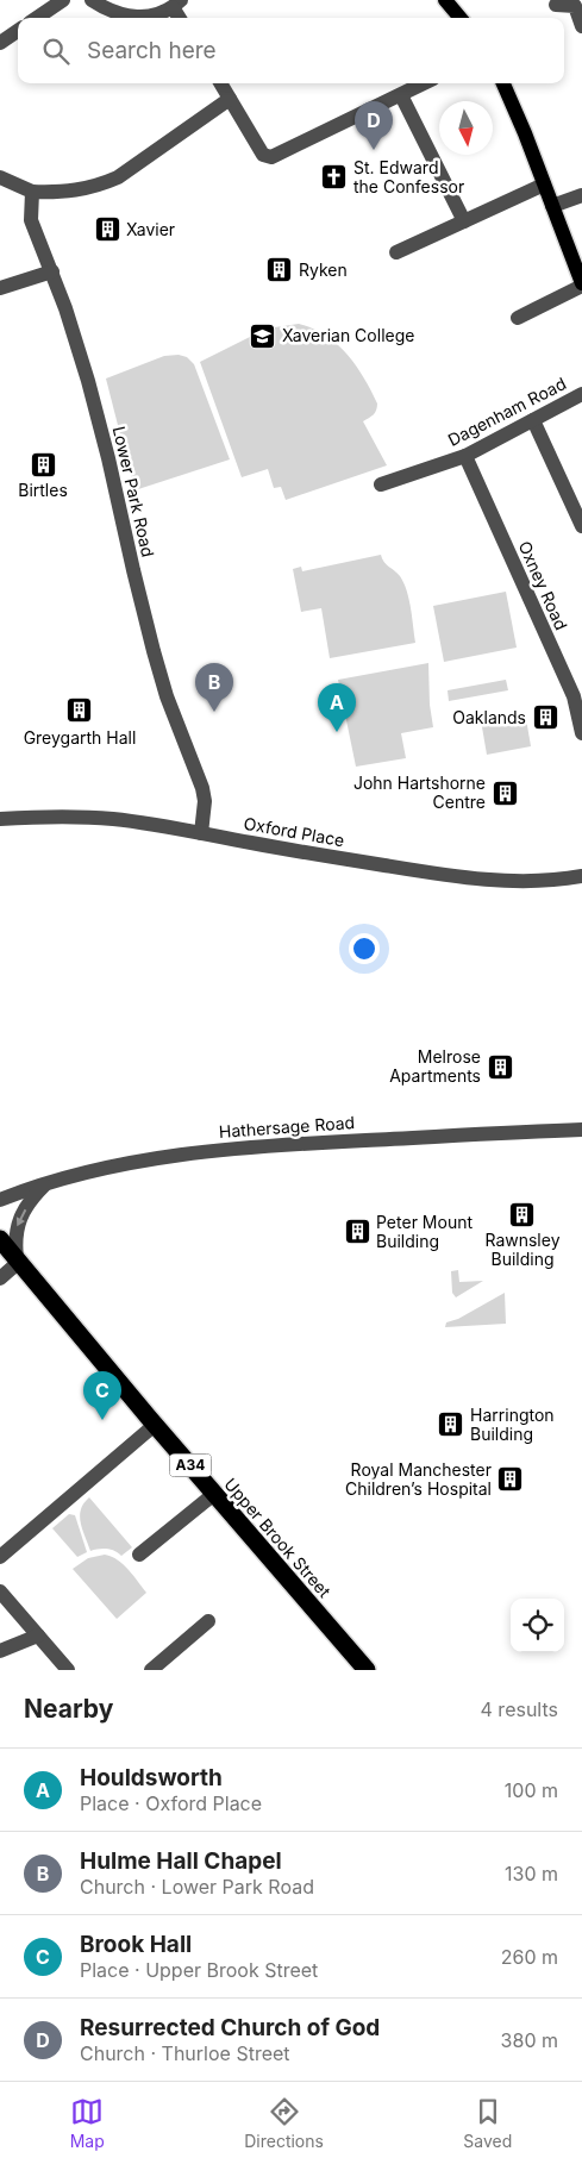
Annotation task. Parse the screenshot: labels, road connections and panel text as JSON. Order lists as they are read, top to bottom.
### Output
{
  "streets": {
    "highway": ["A34", "Upper Brook Street"],
    "street": [
      "Dagenham Road",
      "Lower Park Road",
      "Oxney Road",
      "Oxford Place",
      "Hathersage Road"
    ]
  },
  "crossings": [
    ["Dagenham Road", "Oxney Road"],
    ["Lower Park Road", "Oxford Place"]
  ],
  "places": {
    "church": ["St. Edward the Confessor"],
    "building": [
      "Xavier",
      "Ryken",
      "Birtles",
      "Greygarth Hall",
      "Oaklands",
      "John Hartshorne Centre",
      "Melrose Apartments",
      "Rawnsley Building",
      "Peter Mount Building",
      "Harrington Building",
      "Royal Manchester Children’s Hospital"
    ],
    "school or university": ["Xaverian College"]
  },
  "north": "bottom",
  "page": {
    "search": "Search here",
    "pins": [
      "D",
      "B",
      "A",
      "C"
    ],
    "heading": ["Nearby", "4 results"],
    "list": [
      {
        "mark": "A",
        "name": "Houldsworth",
        "note": "Place · Oxford Place",
        "value": "100 m"
      },
      {
        "mark": "B",
        "name": "Hulme Hall Chapel",
        "note": "Church · Lower Park Road",
        "value": "130 m"
      },
      {
        "mark": "C",
        "name": "Brook Hall",
        "note": "Place · Upper Brook Street",
        "value": "260 m"
      },
      {
        "mark": "D",
        "name": "Resurrected Church of God",
        "note": "Church · Thurloe Street",
        "value": "380 m"
      }
    ],
    "nav": ["Map", "Directions", "Saved"]
  }
}
